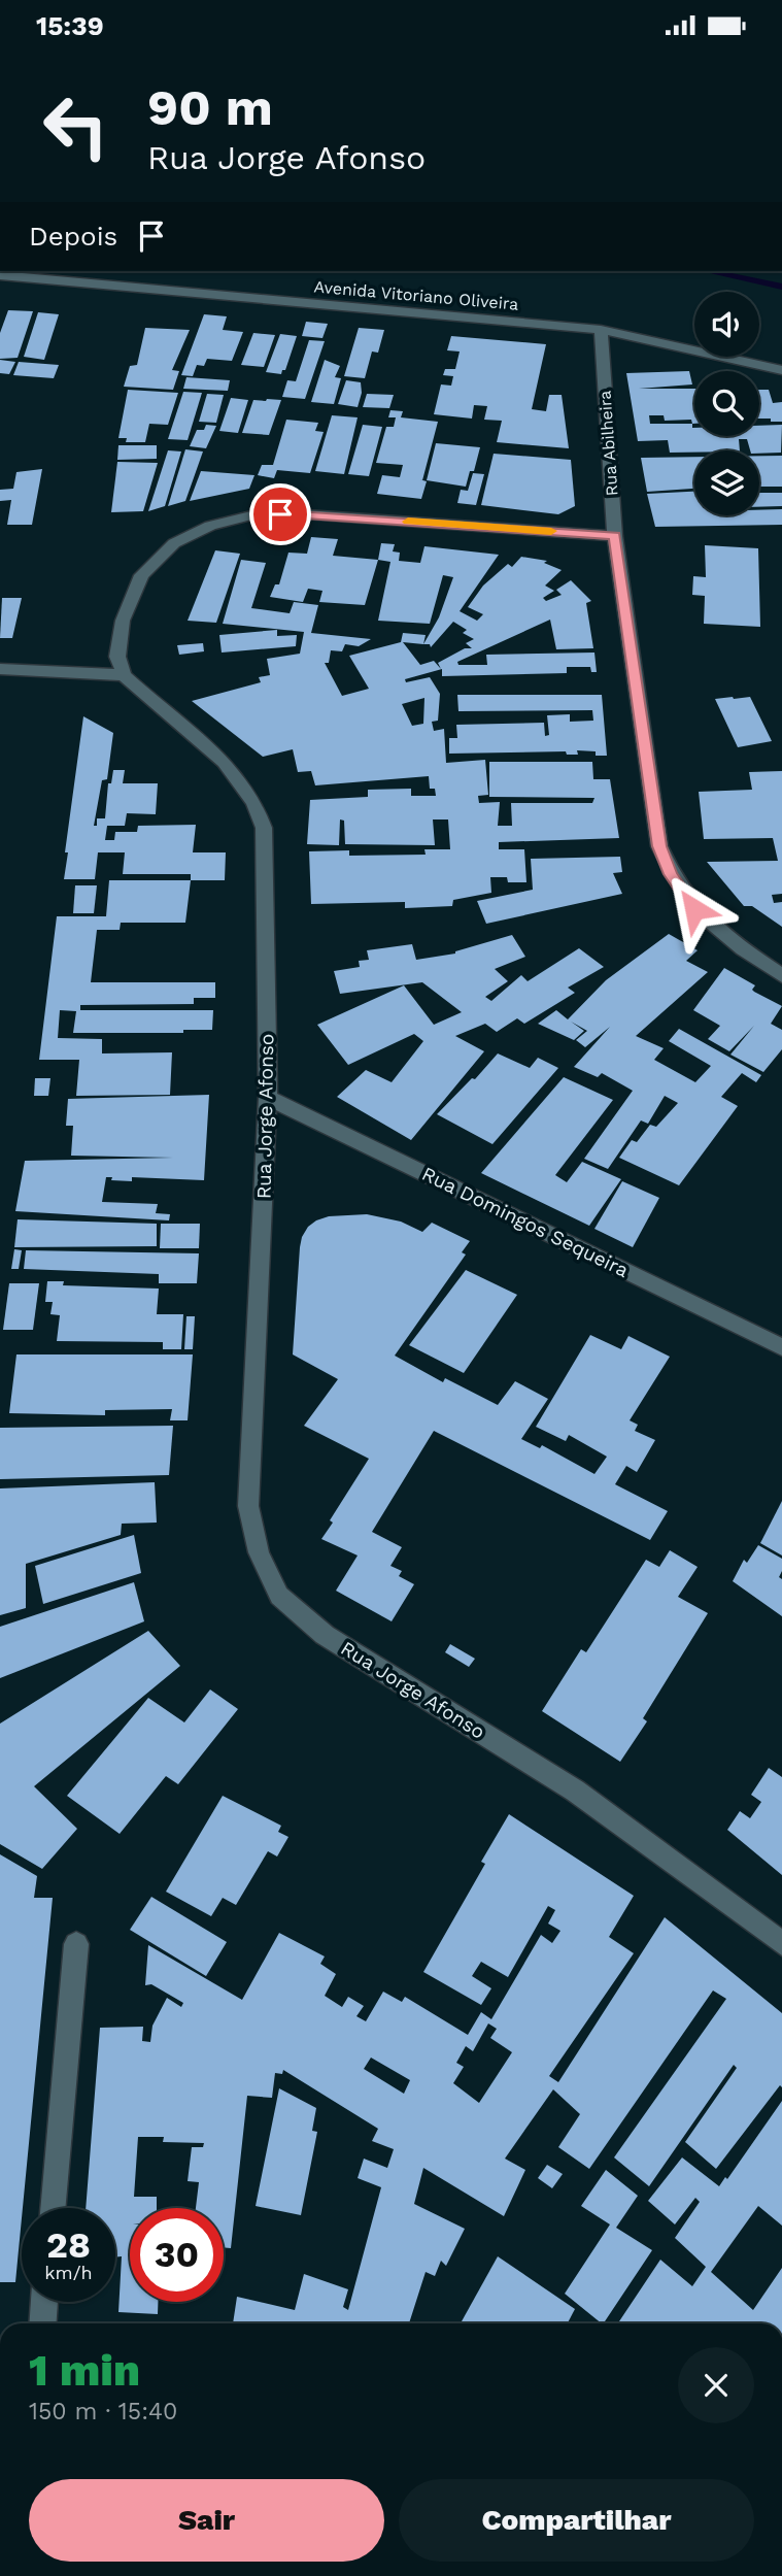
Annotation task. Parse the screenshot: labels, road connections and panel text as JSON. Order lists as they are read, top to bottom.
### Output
{
  "streets": {
    "street": [
      "Avenida Vitoriano Oliveira",
      "Rua Abilheira",
      "Rua Jorge Afonso",
      "Rua Domingos Sequeira"
    ]
  },
  "crossings": [
    ["Avenida Vitoriano Oliveira", "Rua Abilheira"],
    ["Rua Jorge Afonso", "Rua Domingos Sequeira"]
  ],
  "page": {
    "status": "15:39",
    "turn": ["90 m", "Rua Jorge Afonso"],
    "then": "Depois",
    "speed": "28 km/h",
    "limit": "30",
    "heading": ["1 min", "150 m · 15:40"],
    "buttons": ["Sair", "Compartilhar"]
  }
}
